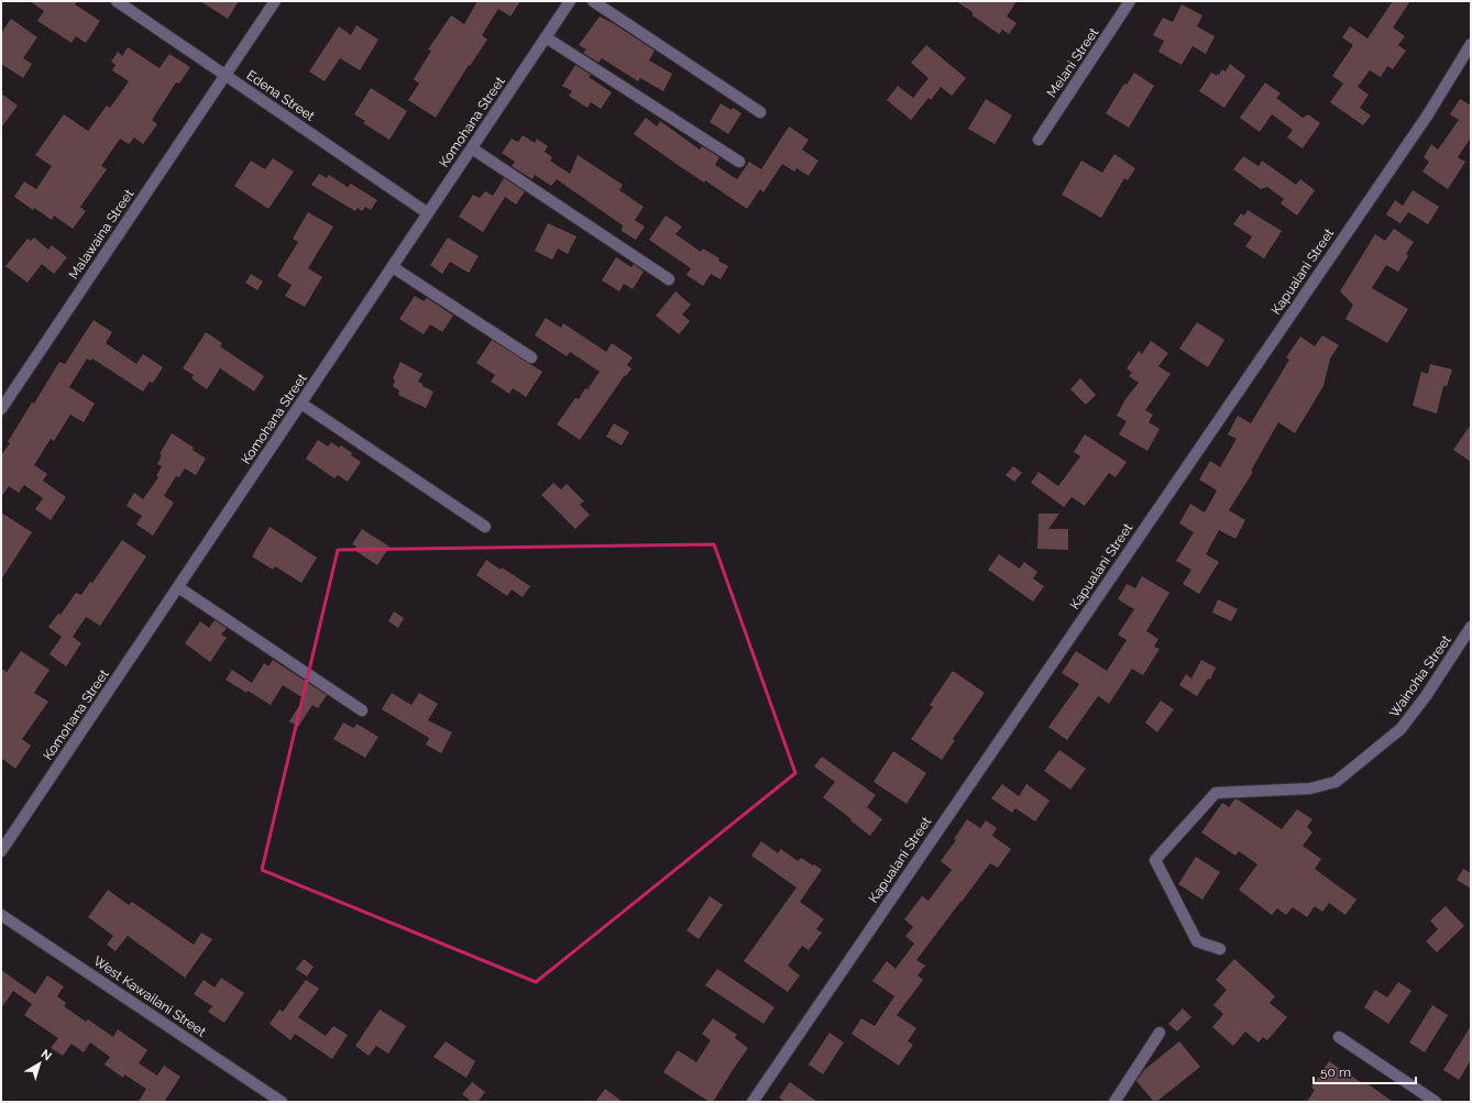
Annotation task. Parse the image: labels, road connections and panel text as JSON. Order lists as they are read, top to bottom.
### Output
{
  "streets": {
    "street": [
      "Melani Street",
      "Edena Street",
      "Komohana Street",
      "Malawaina Street",
      "Kapualani Street",
      "Wainohia Street",
      "West Kawailani Street"
    ]
  },
  "crossings": [
    ["Edena Street", "Komohana Street"],
    ["Edena Street", "Malawaina Street"]
  ],
  "scale_bar": "50 m",
  "north": "top right"
}
